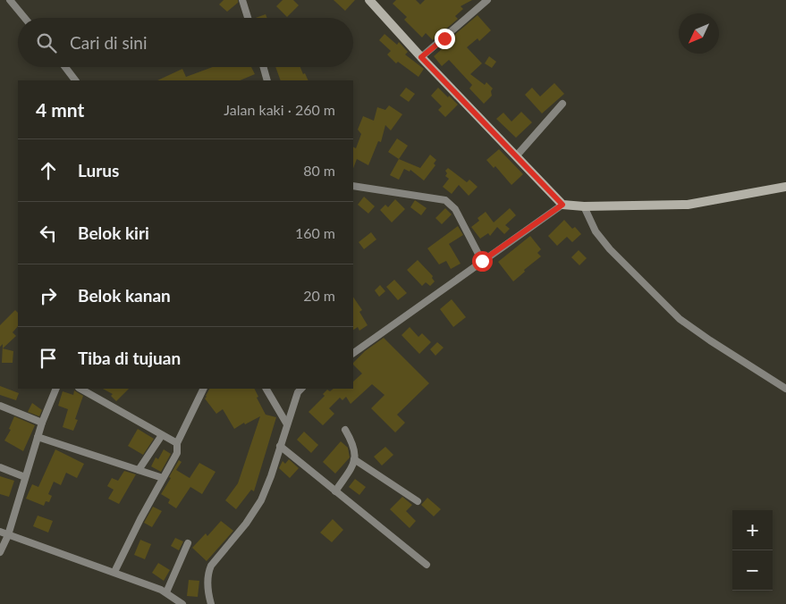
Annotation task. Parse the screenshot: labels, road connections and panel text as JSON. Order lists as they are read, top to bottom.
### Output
{
  "north": "bottom left",
  "page": {
    "search": "Cari di sini",
    "heading": ["4 mnt", "Jalan kaki · 260 m"],
    "list": [
      ["Lurus", "80 m"],
      ["Belok kiri", "160 m"],
      ["Belok kanan", "20 m"],
      "Tiba di tujuan"
    ],
    "map_buttons": ["+", "−"]
  }
}
